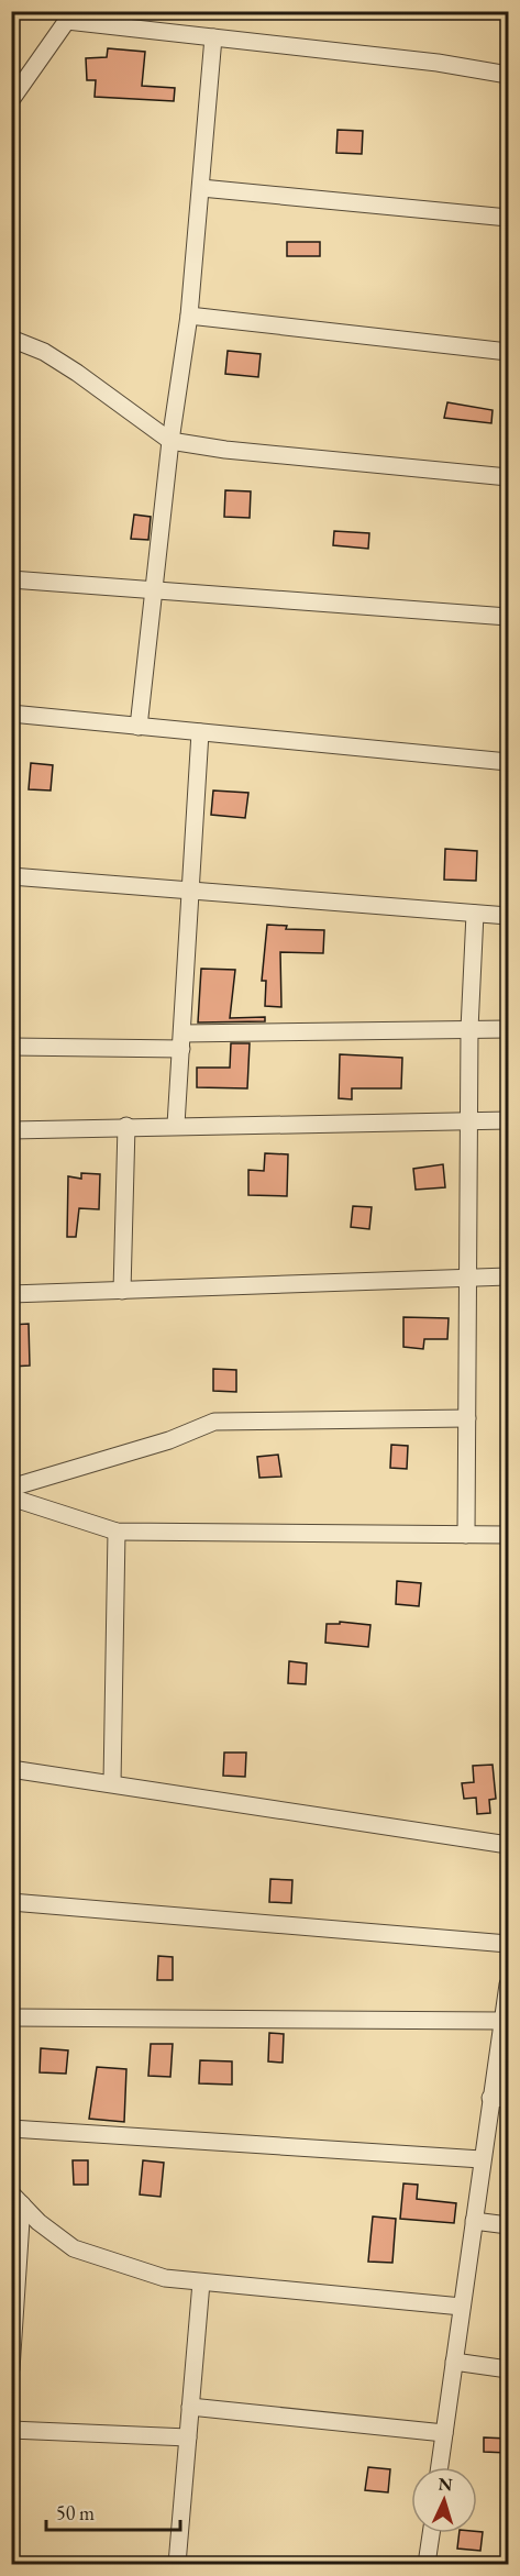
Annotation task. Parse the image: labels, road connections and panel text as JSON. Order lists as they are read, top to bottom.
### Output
{
  "scale_bar": "50 m",
  "north": "top"
}
